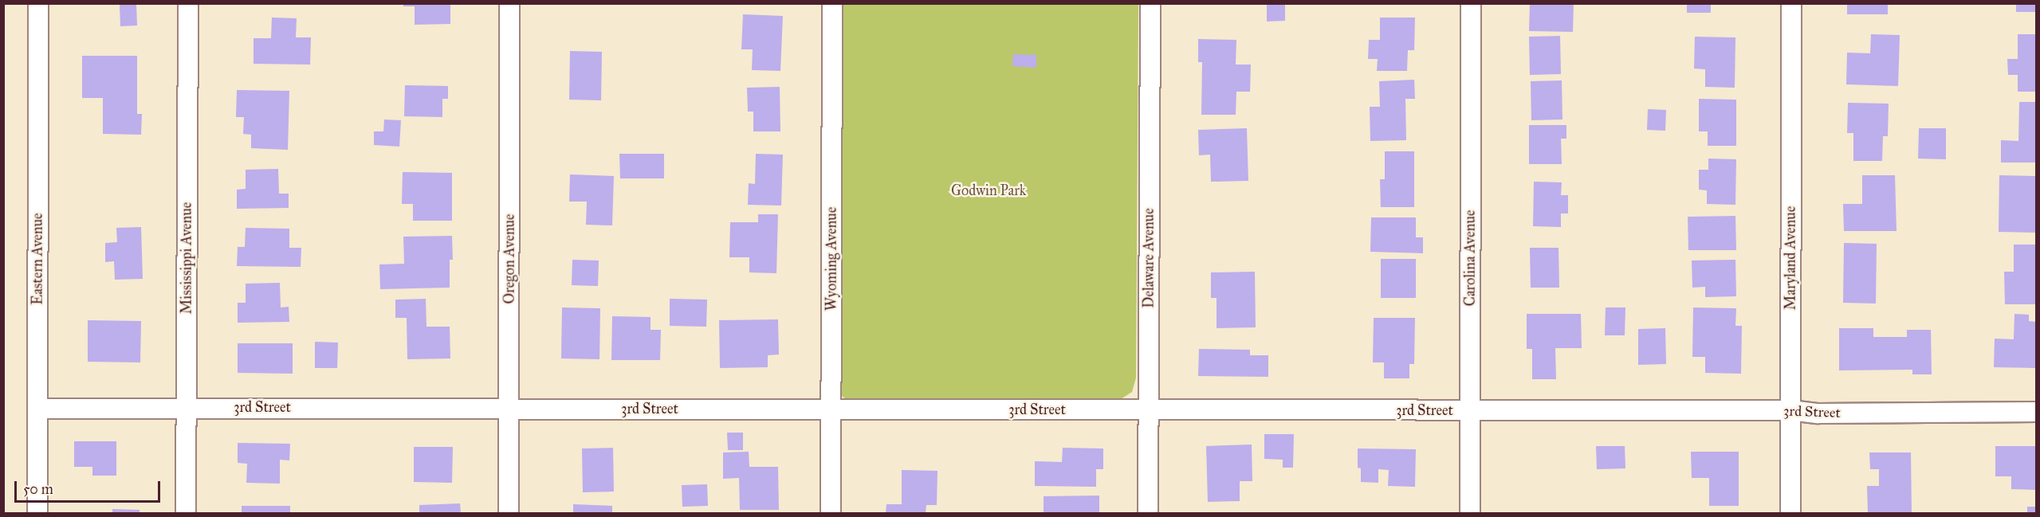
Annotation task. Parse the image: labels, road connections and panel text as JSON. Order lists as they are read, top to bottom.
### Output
{
  "streets": {
    "street": [
      "Mississippi Avenue",
      "Delaware Avenue",
      "Carolina Avenue",
      "Maryland Avenue",
      "Eastern Avenue",
      "Oregon Avenue",
      "Wyoming Avenue",
      "3rd Street"
    ]
  },
  "crossings": [
    ["Mississippi Avenue", "3rd Street"],
    ["Delaware Avenue", "3rd Street"],
    ["Carolina Avenue", "3rd Street"],
    ["Maryland Avenue", "3rd Street"],
    ["Eastern Avenue", "3rd Street"],
    ["Oregon Avenue", "3rd Street"],
    ["Wyoming Avenue", "3rd Street"]
  ],
  "parks": ["Godwin Park"],
  "scale_bar": "50 m"
}
